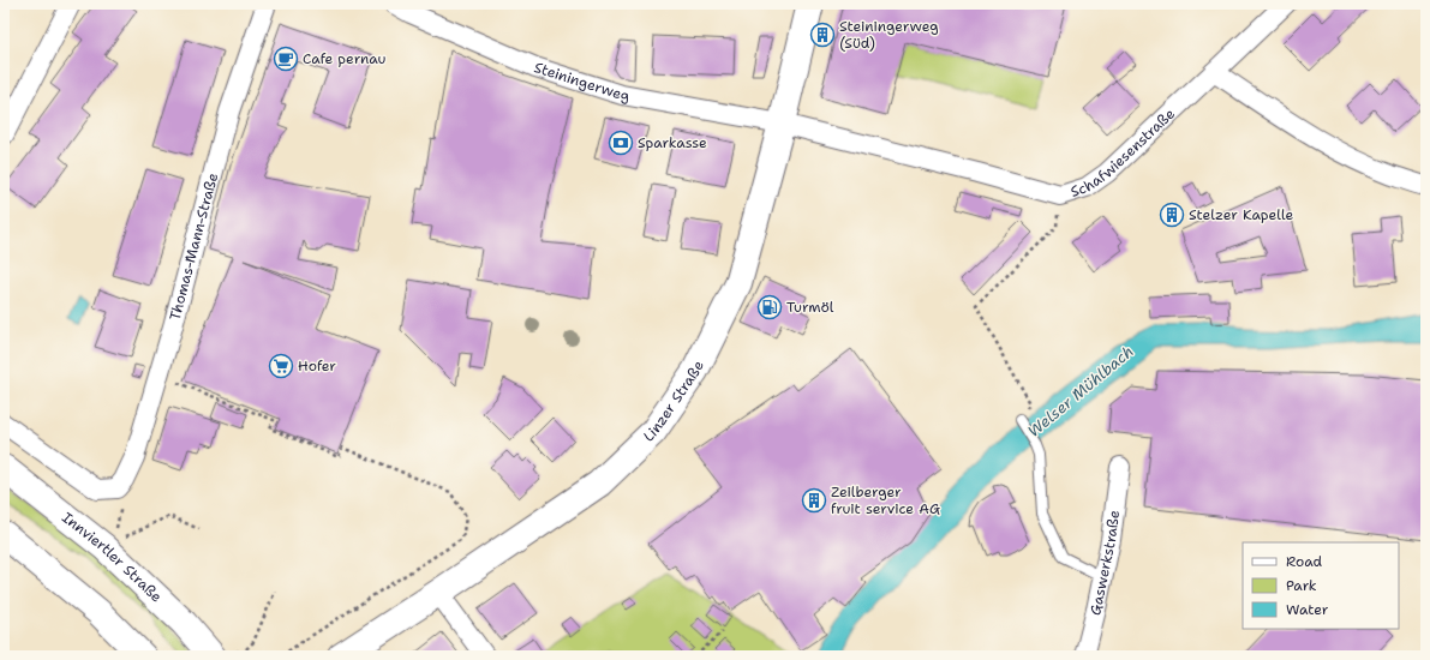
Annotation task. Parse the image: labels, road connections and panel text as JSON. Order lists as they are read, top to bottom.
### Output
{
  "streets": {
    "main road": ["Linzer Straße", "Innviertler Straße"],
    "street": [
      "Steiningerweg",
      "Schafwiesenstraße",
      "Thomas-Mann-Straße",
      "Gaswerkstraße"
    ]
  },
  "crossings": [
    ["Steiningerweg", "Schafwiesenstraße"],
    ["Steiningerweg", "Linzer Straße"],
    ["Schafwiesenstraße", "Linzer Straße"]
  ],
  "water": ["Welser Mühlbach"],
  "places": {
    "building": ["Steiningerweg (Süd)", "Stelzer Kapelle", "Zeilberger fruit service AG"],
    "cafe": ["Cafe pernau"],
    "bank": ["Sparkasse"],
    "fuel station": ["Turmöl"],
    "supermarket": ["Hofer"]
  },
  "legend": ["Road", "Park", "Water"]
}
